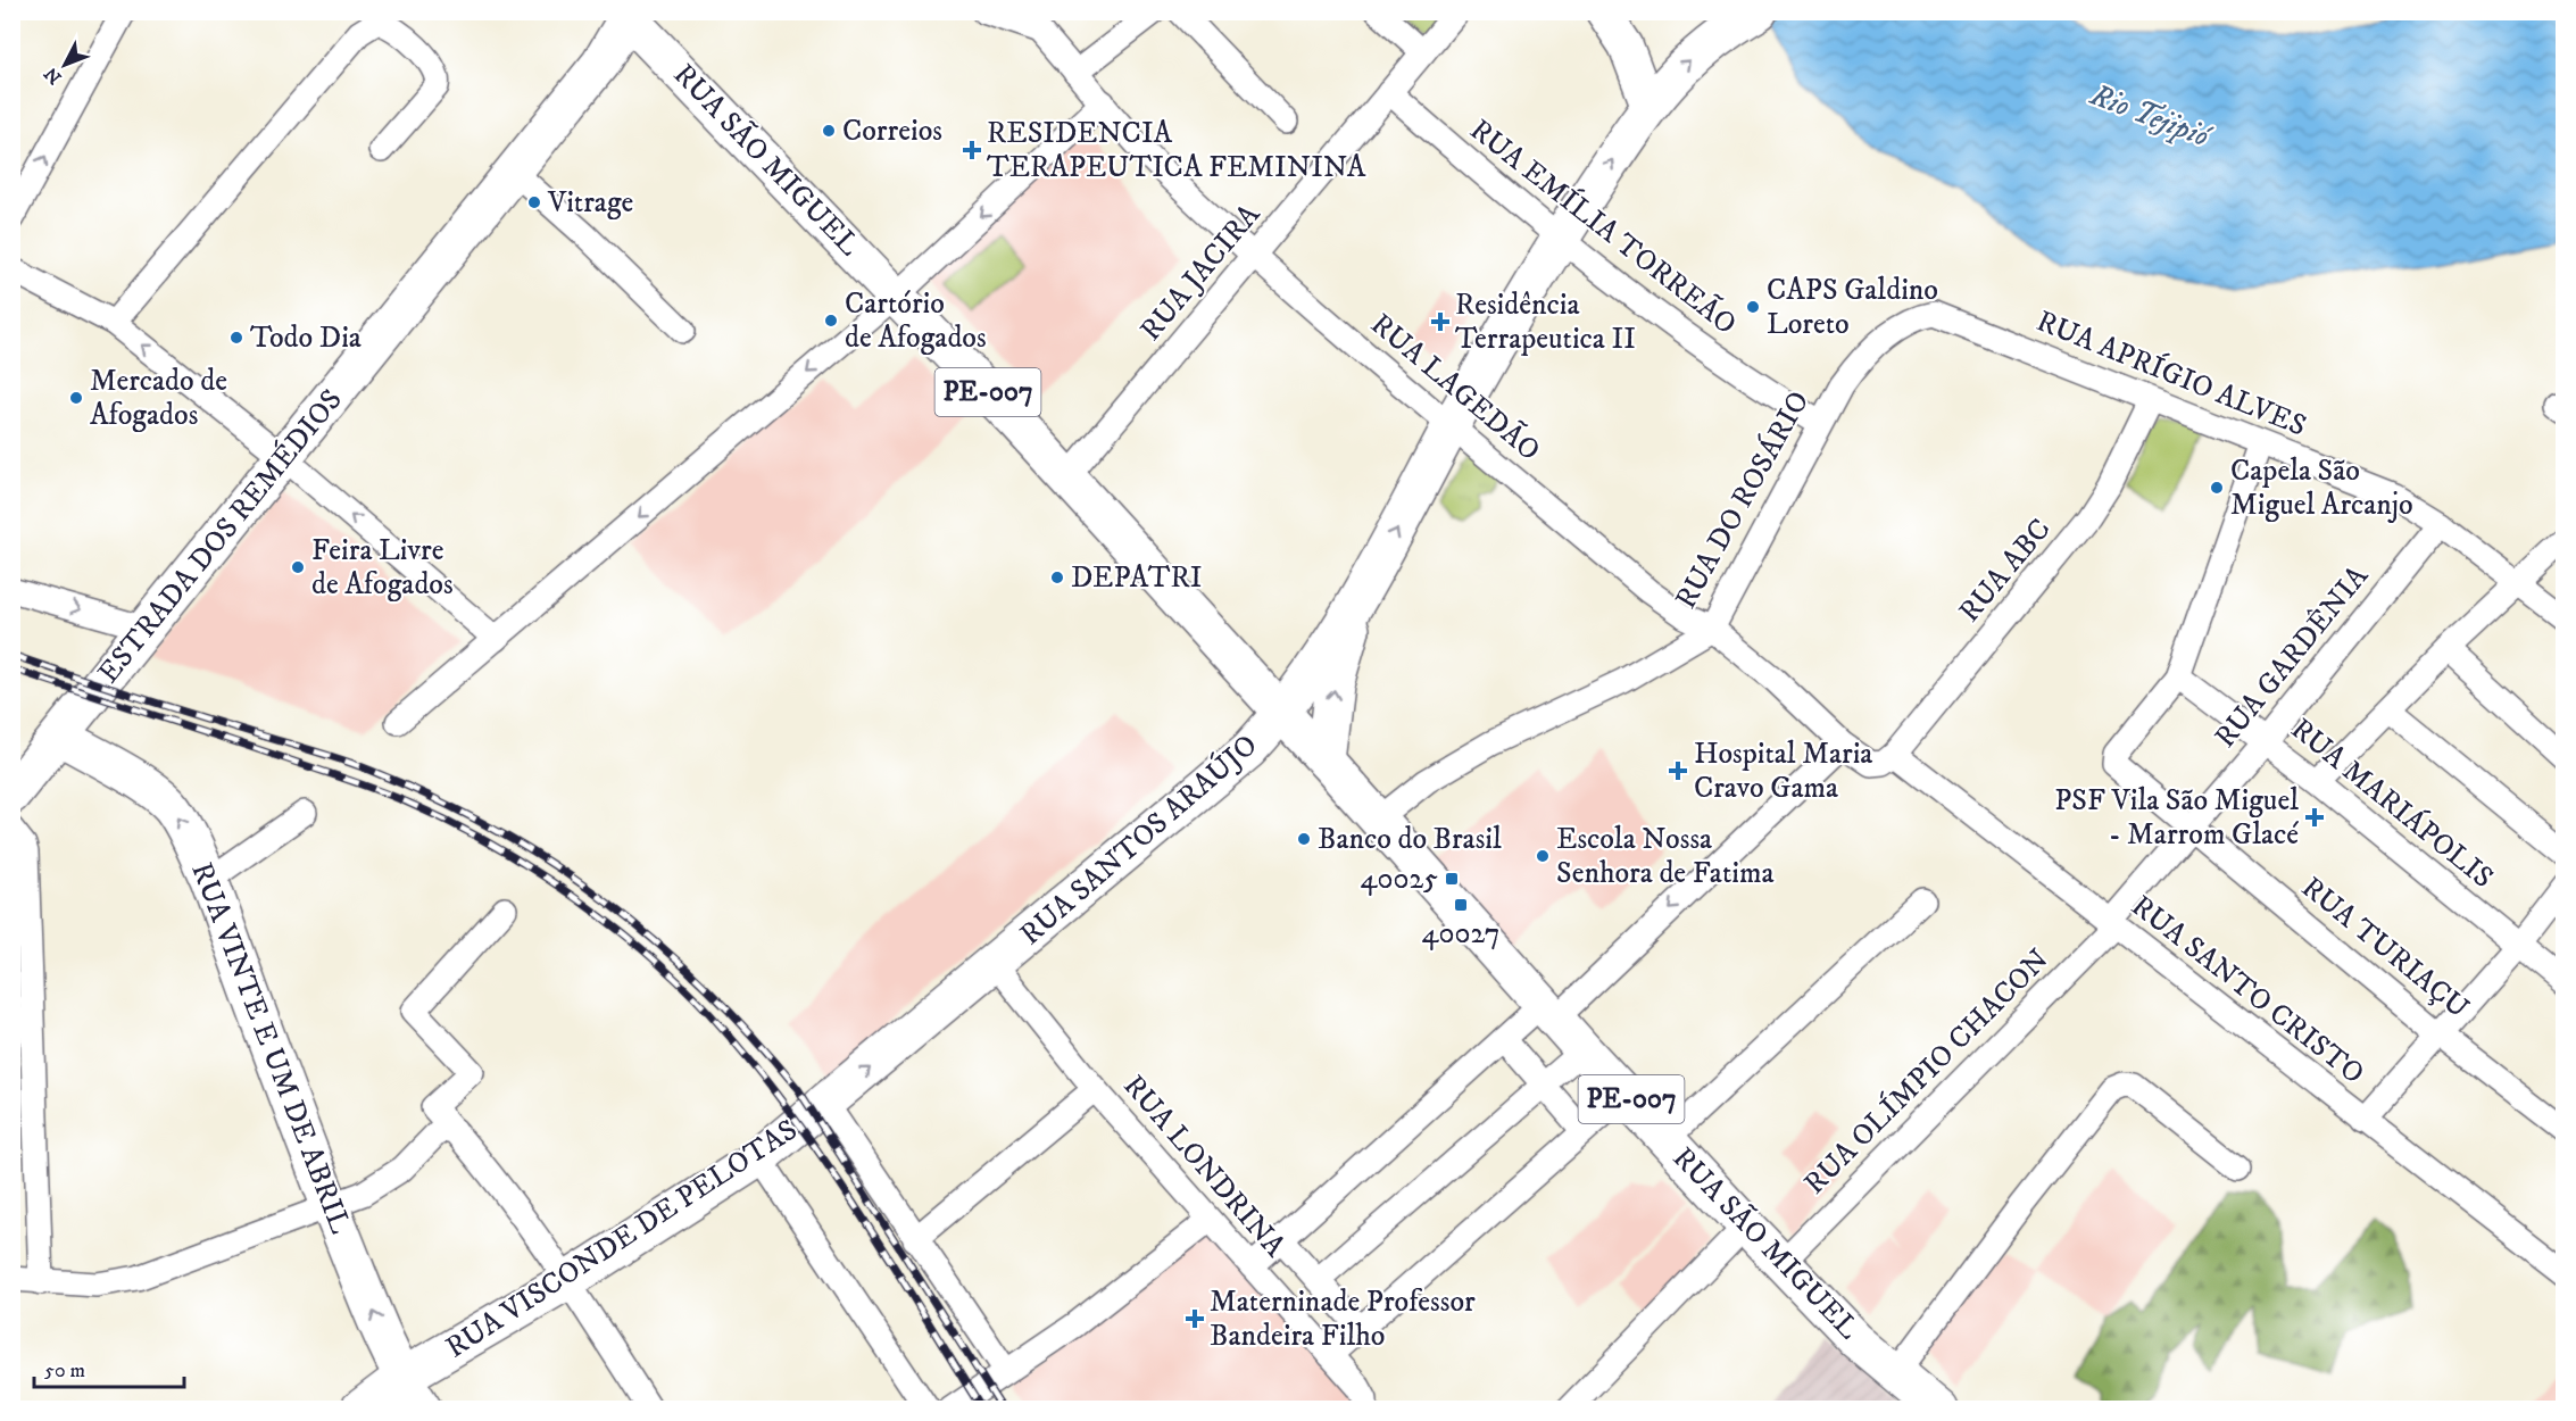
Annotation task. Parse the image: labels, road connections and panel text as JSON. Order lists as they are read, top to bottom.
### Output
{
  "streets": {
    "main road": [
      "RUA SÃO MIGUEL",
      "PE-007",
      "ESTRADA DOS REMÉDIOS",
      "RUA SANTOS ARAÚJO",
      "RUA VINTE E UM DE ABRIL",
      "RUA VISCONDE DE PELOTAS"
    ],
    "street": [
      "RUA EMÍLIA TORREÃO",
      "RUA JACIRA",
      "RUA APRÍGIO ALVES",
      "RUA LAGEDÃO",
      "RUA DO ROSÁRIO",
      "RUA ABC",
      "RUA GARDÊNIA",
      "RUA MARIÁPOLIS",
      "RUA TURIAÇU",
      "RUA SANTO CRISTO",
      "RUA OLÍMPIO CHACON",
      "RUA LONDRINA"
    ]
  },
  "crossings": [
    ["RUA SÃO MIGUEL", "RUA JACIRA"],
    ["RUA SÃO MIGUEL", "RUA DO ROSÁRIO"],
    ["RUA SÃO MIGUEL", "ESTRADA DOS REMÉDIOS"],
    ["RUA SÃO MIGUEL", "RUA SANTOS ARAÚJO"],
    ["RUA SÃO MIGUEL", "RUA OLÍMPIO CHACON"],
    ["RUA EMÍLIA TORREÃO", "RUA JACIRA"],
    ["RUA EMÍLIA TORREÃO", "RUA DO ROSÁRIO"],
    ["RUA JACIRA", "RUA LAGEDÃO"],
    ["RUA APRÍGIO ALVES", "RUA DO ROSÁRIO"],
    ["RUA APRÍGIO ALVES", "RUA ABC"],
    ["RUA APRÍGIO ALVES", "RUA GARDÊNIA"],
    ["RUA LAGEDÃO", "RUA DO ROSÁRIO"],
    ["RUA LAGEDÃO", "RUA ABC"],
    ["RUA LAGEDÃO", "RUA SANTO CRISTO"],
    ["ESTRADA DOS REMÉDIOS", "RUA VINTE E UM DE ABRIL"],
    ["RUA ABC", "RUA SANTO CRISTO"],
    ["RUA GARDÊNIA", "RUA MARIÁPOLIS"],
    ["RUA GARDÊNIA", "RUA TURIAÇU"],
    ["RUA GARDÊNIA", "RUA SANTO CRISTO"],
    ["RUA GARDÊNIA", "RUA OLÍMPIO CHACON"],
    ["RUA MARIÁPOLIS", "RUA TURIAÇU"],
    ["RUA SANTOS ARAÚJO", "RUA LONDRINA"],
    ["RUA SANTOS ARAÚJO", "RUA VISCONDE DE PELOTAS"],
    ["RUA SANTO CRISTO", "RUA OLÍMPIO CHACON"],
    ["RUA VINTE E UM DE ABRIL", "RUA VISCONDE DE PELOTAS"],
    ["RUA LONDRINA", "RUA VISCONDE DE PELOTAS"]
  ],
  "one_way": ["RUA VINTE E UM DE ABRIL"],
  "water": ["Rio Tejipió"],
  "places": {
    "other": [
      "Correios",
      "Vitrage",
      "CAPS Galdino Loreto",
      "Cartório de Afogados",
      "Todo Dia",
      "Mercado de Afogados",
      "Capela São Miguel Arcanjo",
      "Feira Livre de Afogados",
      "DEPATRI",
      "Banco do Brasil",
      "Escola Nossa Senhora de Fatima"
    ],
    "health": [
      "RESIDENCIA TERAPEUTICA FEMININA",
      "Residência Terrapeutica II",
      "Hospital Maria Cravo Gama",
      "PSF Vila São Miguel - Marrom Glacé",
      "Materninade Professor Bandeira Filho"
    ],
    "transit": ["40025", "40027"]
  },
  "scale_bar": "50 m",
  "north": "bottom left"
}
